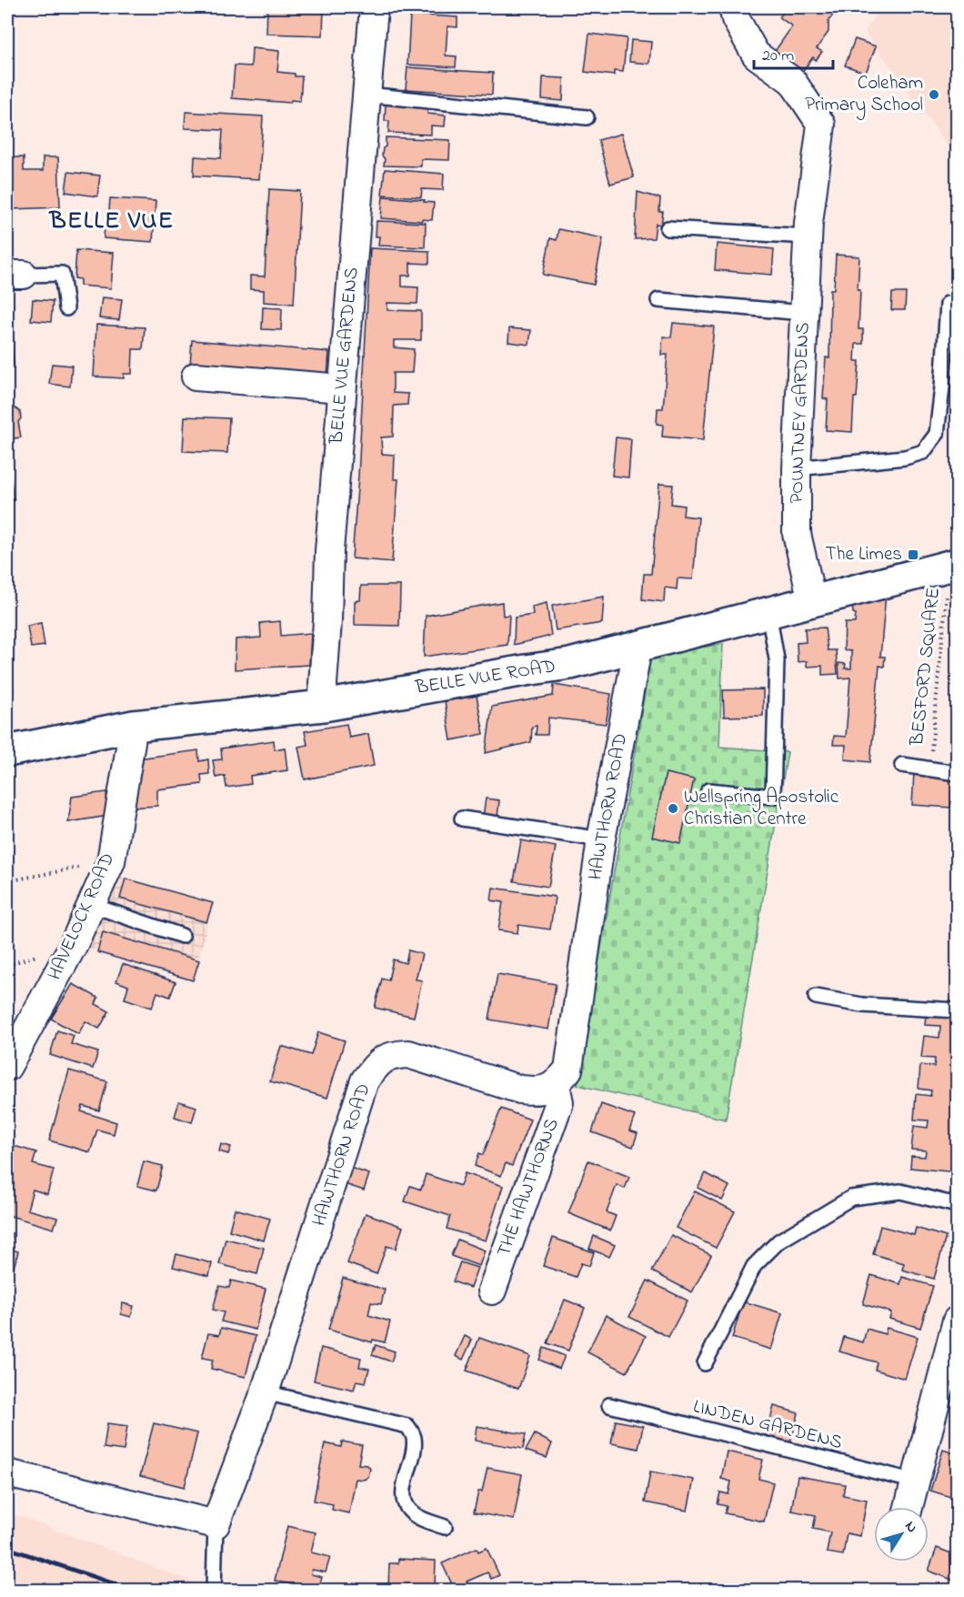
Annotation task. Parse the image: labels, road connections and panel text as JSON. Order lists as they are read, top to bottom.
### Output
{
  "streets": {
    "street": [
      "BELLE VUE GARDENS",
      "POUNTNEY GARDENS",
      "BELLE VUE ROAD",
      "HAWTHORN ROAD",
      "HAVELOCK ROAD",
      "THE HAWTHORNS"
    ],
    "lane": ["LINDEN GARDENS"],
    "path": ["BESFORD SQUARE"]
  },
  "crossings": [
    ["BELLE VUE GARDENS", "BELLE VUE ROAD"],
    ["POUNTNEY GARDENS", "BELLE VUE ROAD"],
    ["BESFORD SQUARE", "BELLE VUE ROAD"],
    ["BELLE VUE ROAD", "HAWTHORN ROAD"],
    ["BELLE VUE ROAD", "HAVELOCK ROAD"],
    ["HAWTHORN ROAD", "THE HAWTHORNS"]
  ],
  "districts": ["BELLE VUE"],
  "places": {
    "other": ["Coleham Primary School", "Wellspring Apostolic Christian Centre"],
    "transit": ["The Limes"]
  },
  "scale_bar": "20 m",
  "north": "top right"
}
